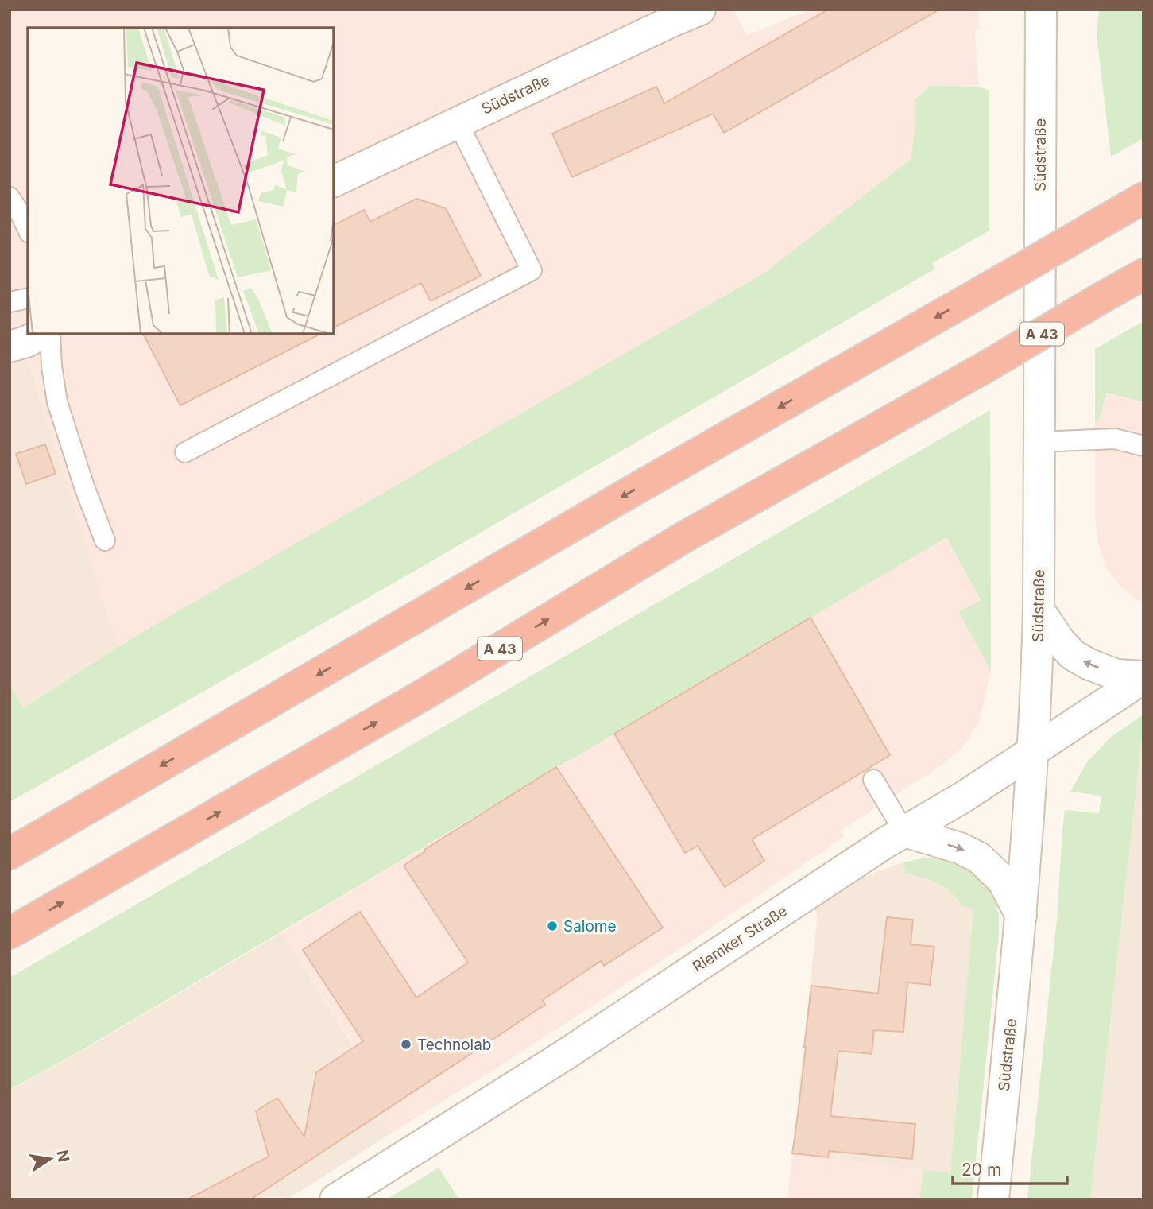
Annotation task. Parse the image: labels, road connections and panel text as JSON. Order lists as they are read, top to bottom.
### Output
{
  "streets": {
    "highway": ["A 43"],
    "street": ["Südstraße", "Riemker Straße"]
  },
  "crossings": [
    ["Südstraße", "Riemker Straße"]
  ],
  "places": ["Salome", "Technolab"],
  "scale_bar": "20 m",
  "north": "right"
}
